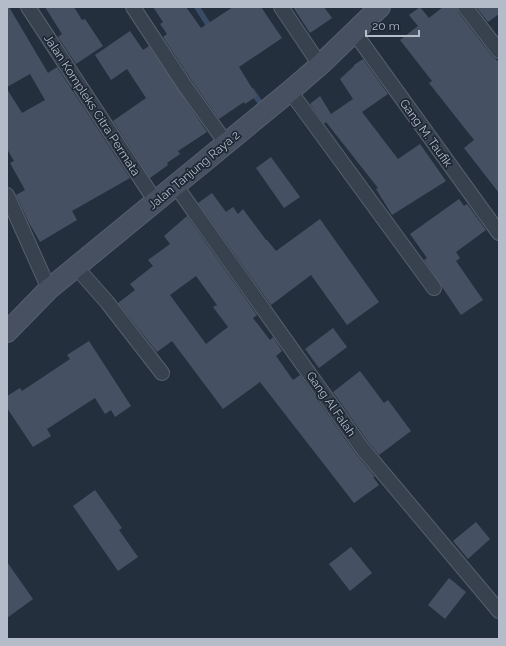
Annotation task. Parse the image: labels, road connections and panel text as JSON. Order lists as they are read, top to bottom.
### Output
{
  "streets": {
    "street": [
      "Jalan Kompleks Citra Permata",
      "Gang M. Taufik",
      "Jalan Tanjung Raya 2",
      "Gang Al Falah"
    ]
  },
  "crossings": [
    ["Jalan Kompleks Citra Permata", "Jalan Tanjung Raya 2"],
    ["Gang M. Taufik", "Jalan Tanjung Raya 2"],
    ["Jalan Tanjung Raya 2", "Gang Al Falah"]
  ],
  "scale_bar": "20 m"
}
